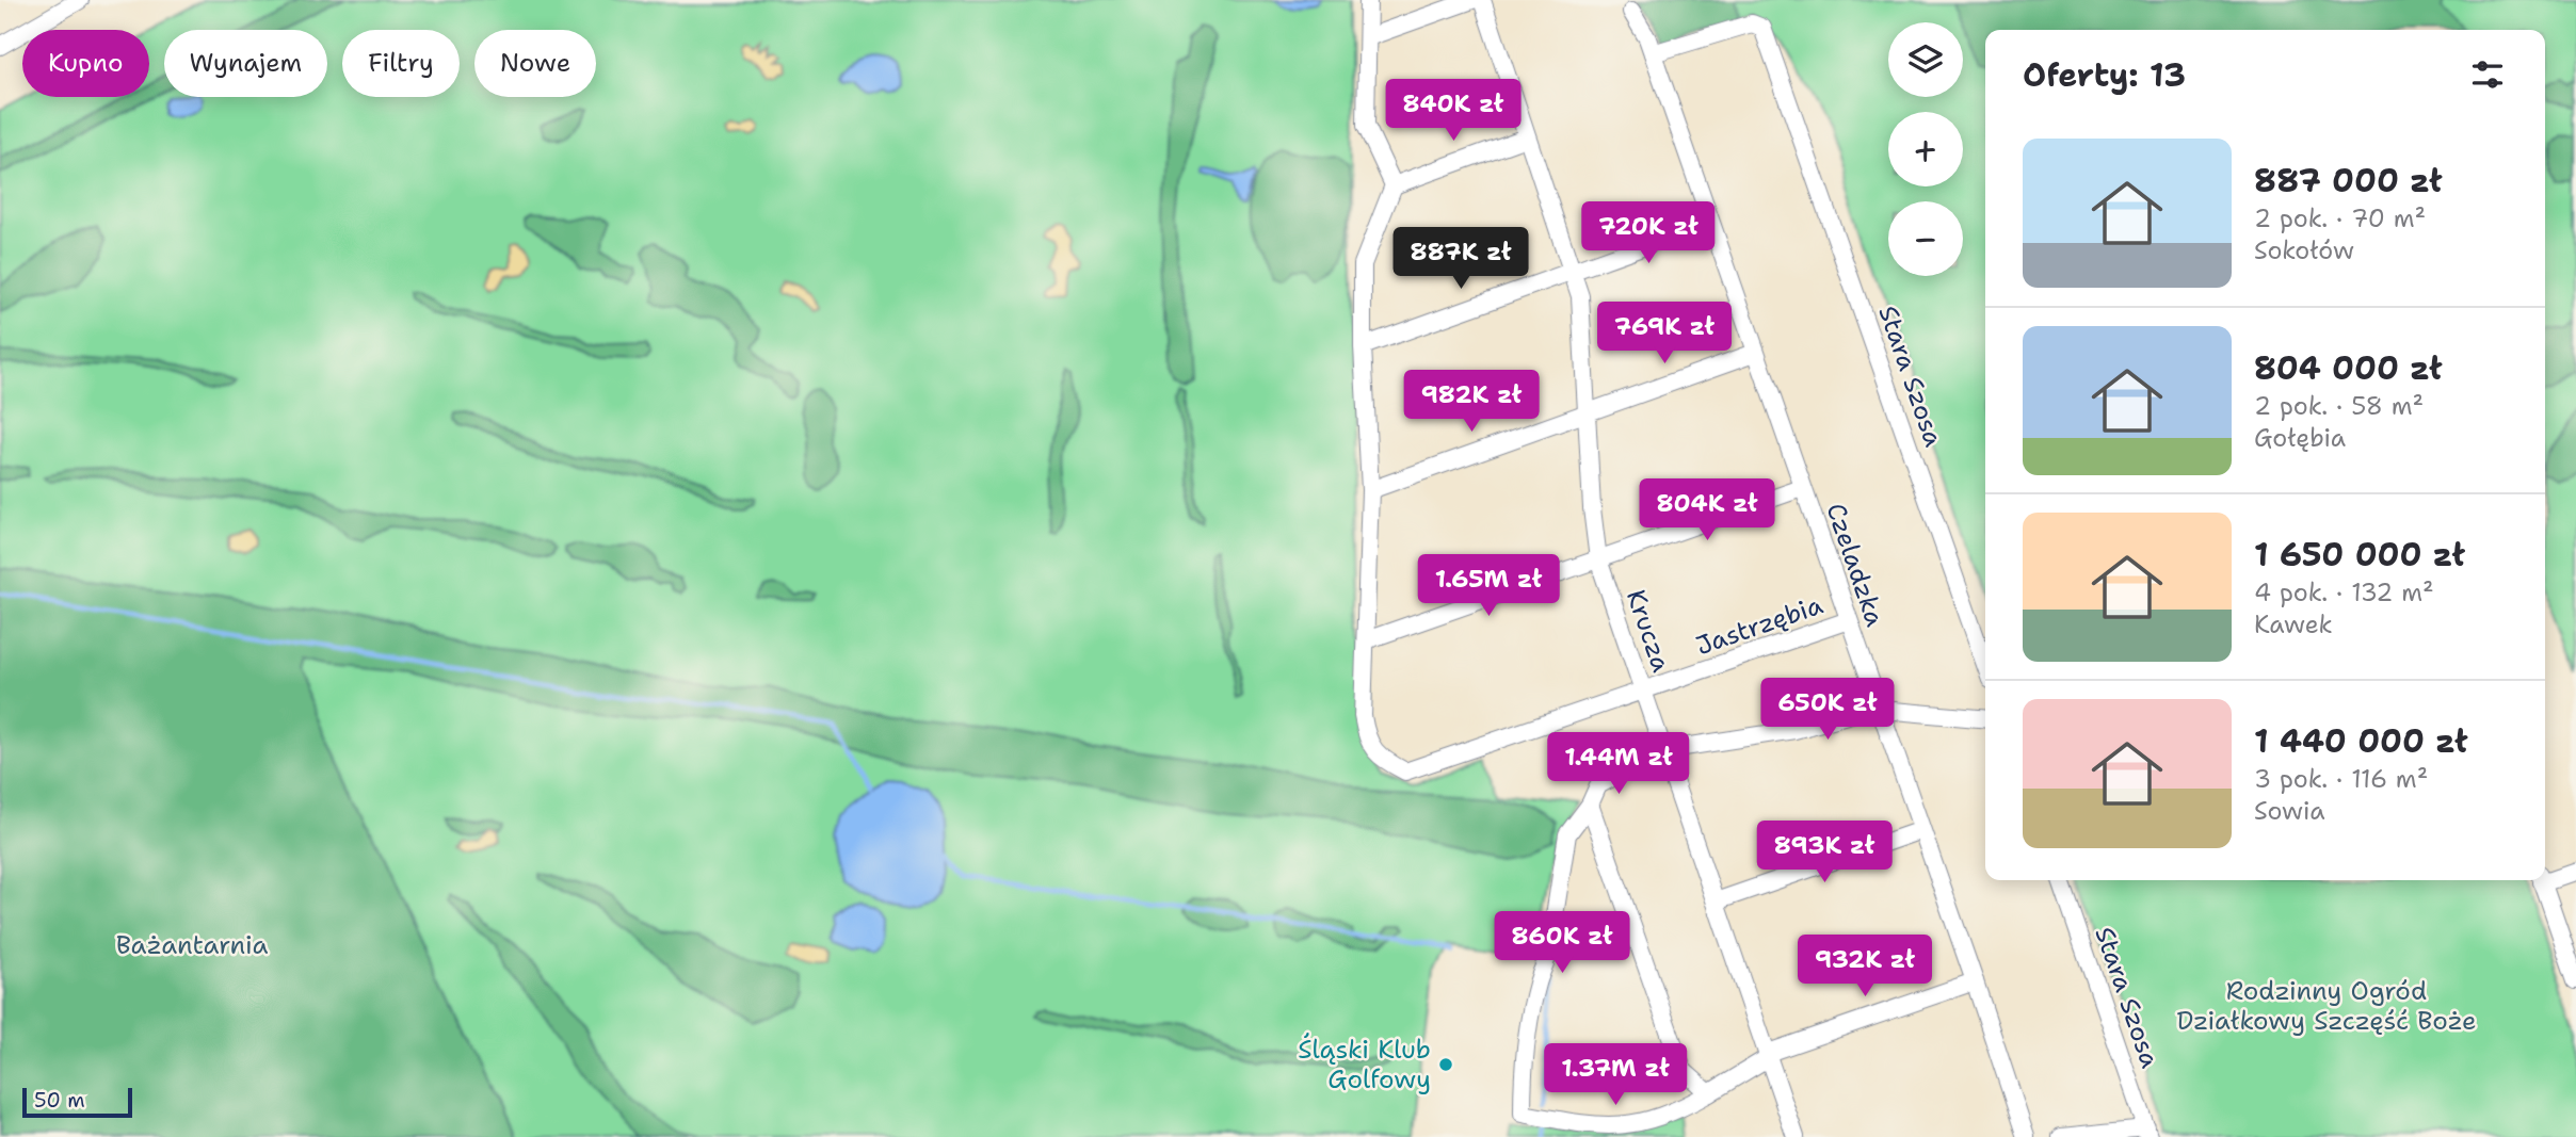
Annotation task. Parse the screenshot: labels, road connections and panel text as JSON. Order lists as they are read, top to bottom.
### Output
{
  "streets": {
    "street": [
      "Stara Szosa",
      "Czeladzka",
      "Jastrzębia",
      "Krucza"
    ]
  },
  "crossings": [
    ["Stara Szosa", "Czeladzka"],
    ["Czeladzka", "Jastrzębia"],
    ["Jastrzębia", "Krucza"]
  ],
  "parks": ["Bażantarnia", "Rodzinny Ogród Działkowy Szczęść Boże"],
  "places": ["Śląski Klub Golfowy"],
  "scale_bar": "50 m",
  "page": {
    "map_buttons": ["+", "−"],
    "chip": [
      "Kupno",
      "Wynajem",
      "Filtry",
      "Nowe"
    ],
    "heading": "Oferty: 13",
    "price": [
      "840K zł",
      "720K zł",
      "887K zł",
      "769K zł",
      "982K zł",
      "804K zł",
      "1.65M zł",
      "650K zł",
      "1.44M zł",
      "893K zł",
      "860K zł",
      "932K zł",
      "1.37M zł"
    ],
    "list": [
      {
        "name": "887 000 zł",
        "note": "2 pok. · 70 m² · Sokołów"
      },
      {
        "name": "804 000 zł",
        "note": "2 pok. · 58 m² · Gołębia"
      },
      {
        "name": "1 650 000 zł",
        "note": "4 pok. · 132 m² · Kawek"
      },
      {
        "name": "1 440 000 zł",
        "note": "3 pok. · 116 m² · Sowia"
      }
    ],
    "scale": "50 m"
  }
}
